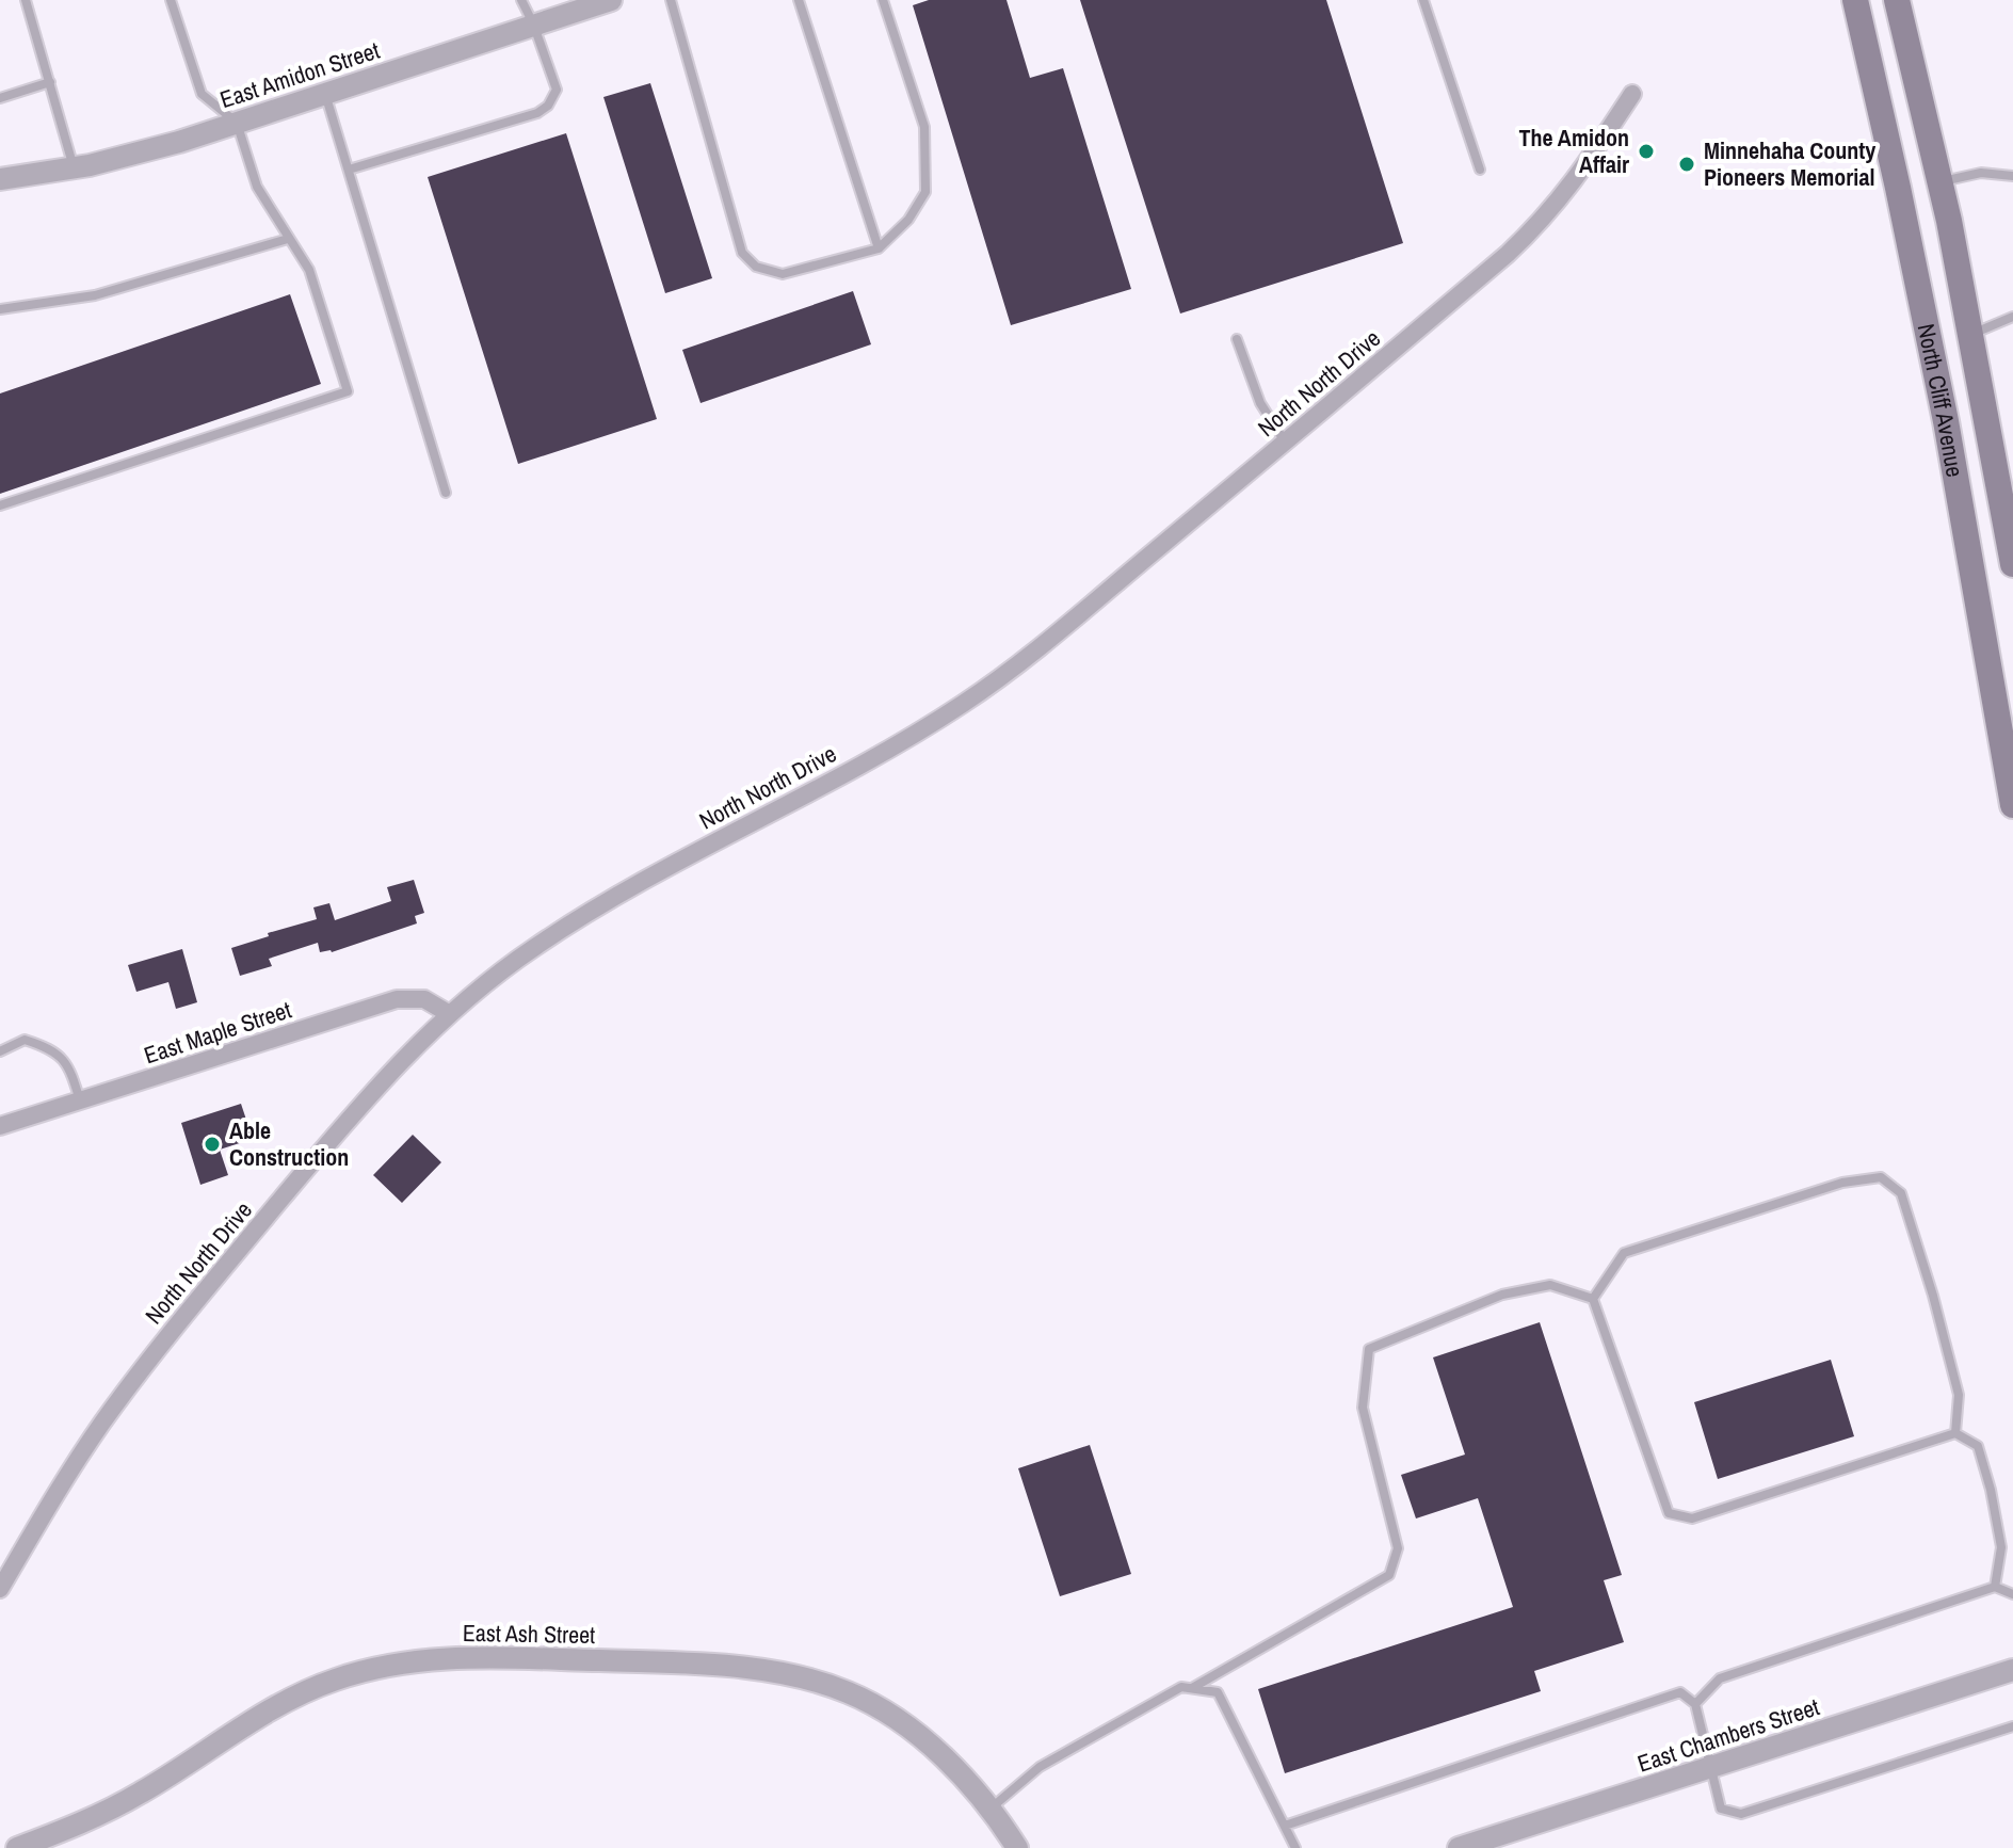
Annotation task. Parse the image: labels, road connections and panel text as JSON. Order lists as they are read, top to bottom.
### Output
{
  "streets": {
    "main road": ["North Cliff Avenue"],
    "street": [
      "East Amidon Street",
      "North North Drive",
      "East Maple Street",
      "East Ash Street",
      "East Chambers Street"
    ]
  },
  "crossings": [
    ["North North Drive", "East Maple Street"]
  ],
  "places": ["The Amidon Affair", "Minnehaha County Pioneers Memorial", "Able Construction"]
}
